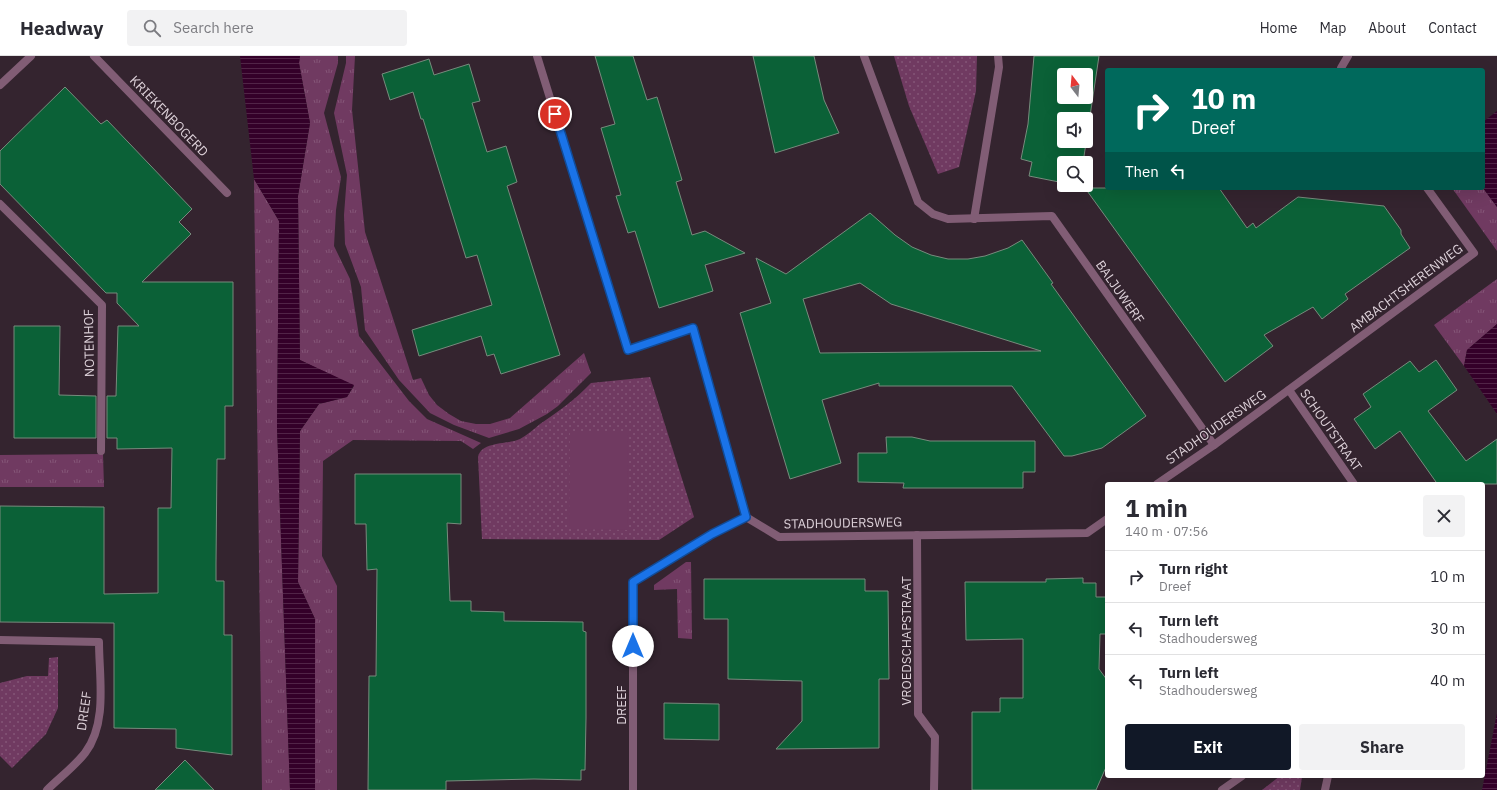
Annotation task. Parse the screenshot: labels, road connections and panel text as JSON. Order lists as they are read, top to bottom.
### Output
{
  "streets": {
    "street": [
      "KRIEKENBOGERD",
      "AMBACHTSHERENWEG",
      "BALJUWERF",
      "NOTENHOF",
      "STADHOUDERSWEG",
      "SCHOUTSTRAAT",
      "VROEDSCHAPSTRAAT",
      "DREEF"
    ]
  },
  "crossings": [
    ["AMBACHTSHERENWEG", "STADHOUDERSWEG"],
    ["AMBACHTSHERENWEG", "SCHOUTSTRAAT"],
    ["BALJUWERF", "STADHOUDERSWEG"],
    ["STADHOUDERSWEG", "SCHOUTSTRAAT"],
    ["STADHOUDERSWEG", "VROEDSCHAPSTRAAT"],
    ["STADHOUDERSWEG", "DREEF"]
  ],
  "north": "top",
  "page": {
    "header": "Headway",
    "search": "Search here",
    "nav": [
      "Home",
      "Map",
      "About",
      "Contact"
    ],
    "turn": ["10 m", "Dreef"],
    "then": "Then",
    "heading": ["1 min", "140 m · 07:56"],
    "list": [
      {
        "name": "Turn right",
        "note": "Dreef",
        "value": "10 m"
      },
      {
        "name": "Turn left",
        "note": "Stadhoudersweg",
        "value": "30 m"
      },
      {
        "name": "Turn left",
        "note": "Stadhoudersweg",
        "value": "40 m"
      }
    ],
    "buttons": ["Exit", "Share"]
  }
}
